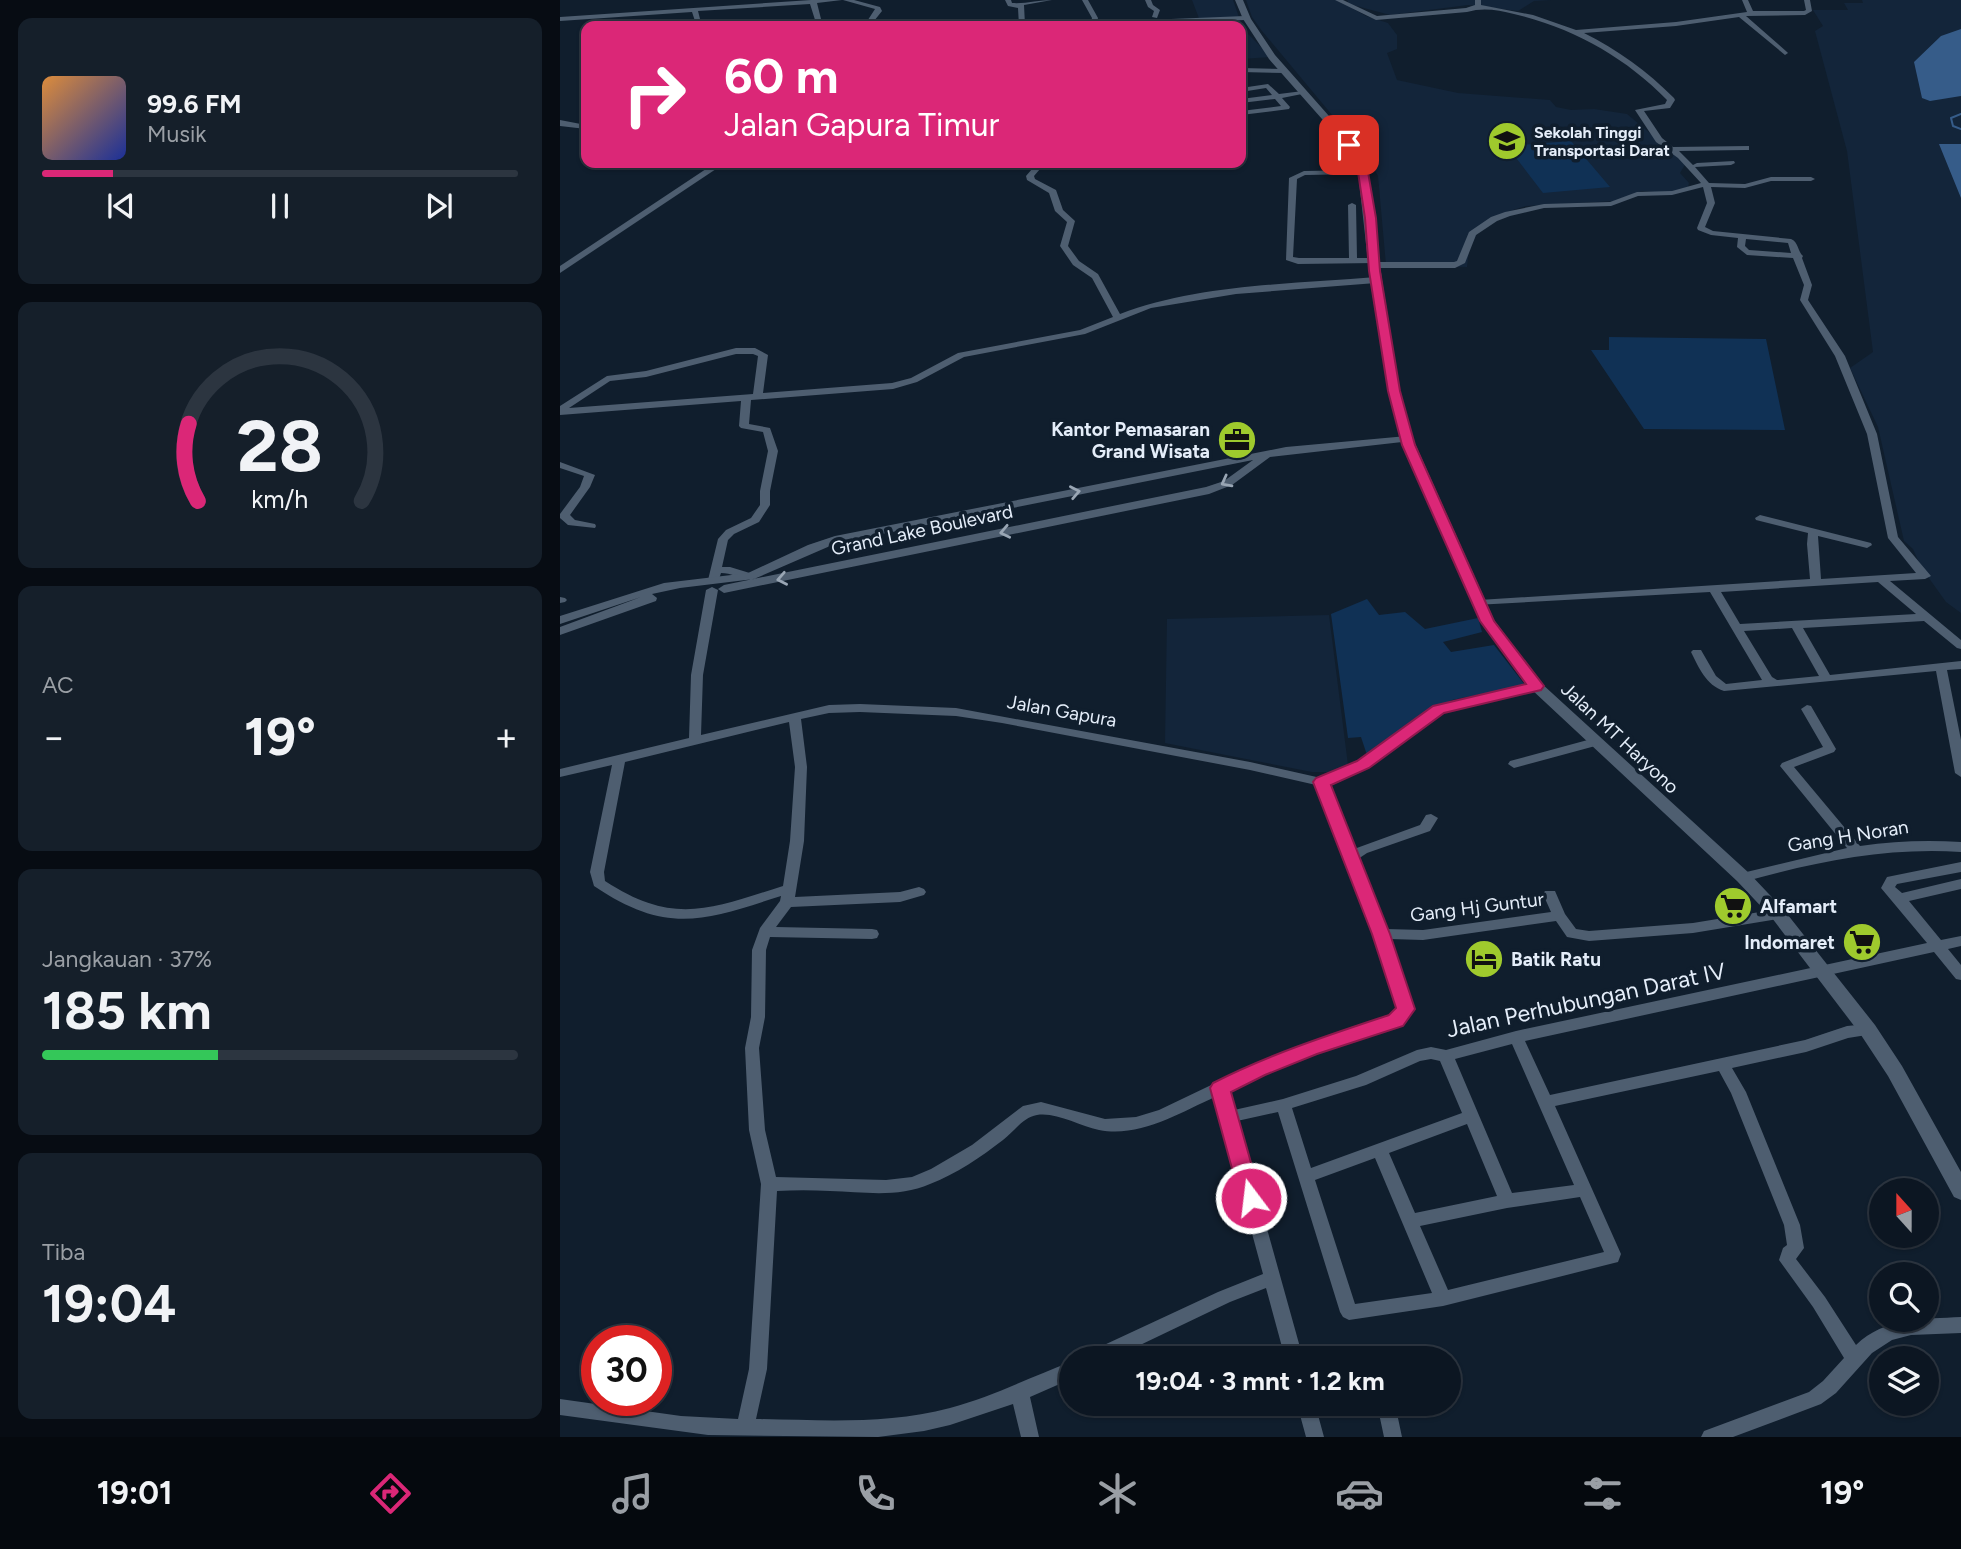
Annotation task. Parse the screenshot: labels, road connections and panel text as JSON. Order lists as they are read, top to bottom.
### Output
{
  "streets": {
    "main road": ["Jalan MT Haryono"],
    "street": [
      "Grand Lake Boulevard",
      "Jalan Gapura",
      "Gang H Noran",
      "Gang Hj Guntur",
      "Jalan Perhubungan Darat IV"
    ]
  },
  "crossings": [
    ["Grand Lake Boulevard", "Jalan MT Haryono"],
    ["Jalan MT Haryono", "Gang H Noran"],
    ["Jalan MT Haryono", "Gang Hj Guntur"],
    ["Jalan MT Haryono", "Jalan Perhubungan Darat IV"]
  ],
  "places": {
    "school or university": ["Sekolah Tinggi Transportasi Darat"],
    "office": ["Kantor Pemasaran Grand Wisata"],
    "supermarket": ["Alfamart", "Indomaret"],
    "hotel": ["Batik Ratu"]
  },
  "north": "top",
  "page": {
    "turn": ["60 m", "Jalan Gapura Timur"],
    "song": ["99.6 FM", "Musik"],
    "tile": [
      "AC",
      ["Jangkauan · 37%", "185 km"],
      ["Tiba", "19:04"]
    ],
    "heat": ["−", "19°", "+"],
    "limit": "30",
    "trip": "19:04 · 3 mnt · 1.2 km",
    "tabs": ["19:01", "19°"],
    "gauge": ["28", "km/h"]
  }
}
